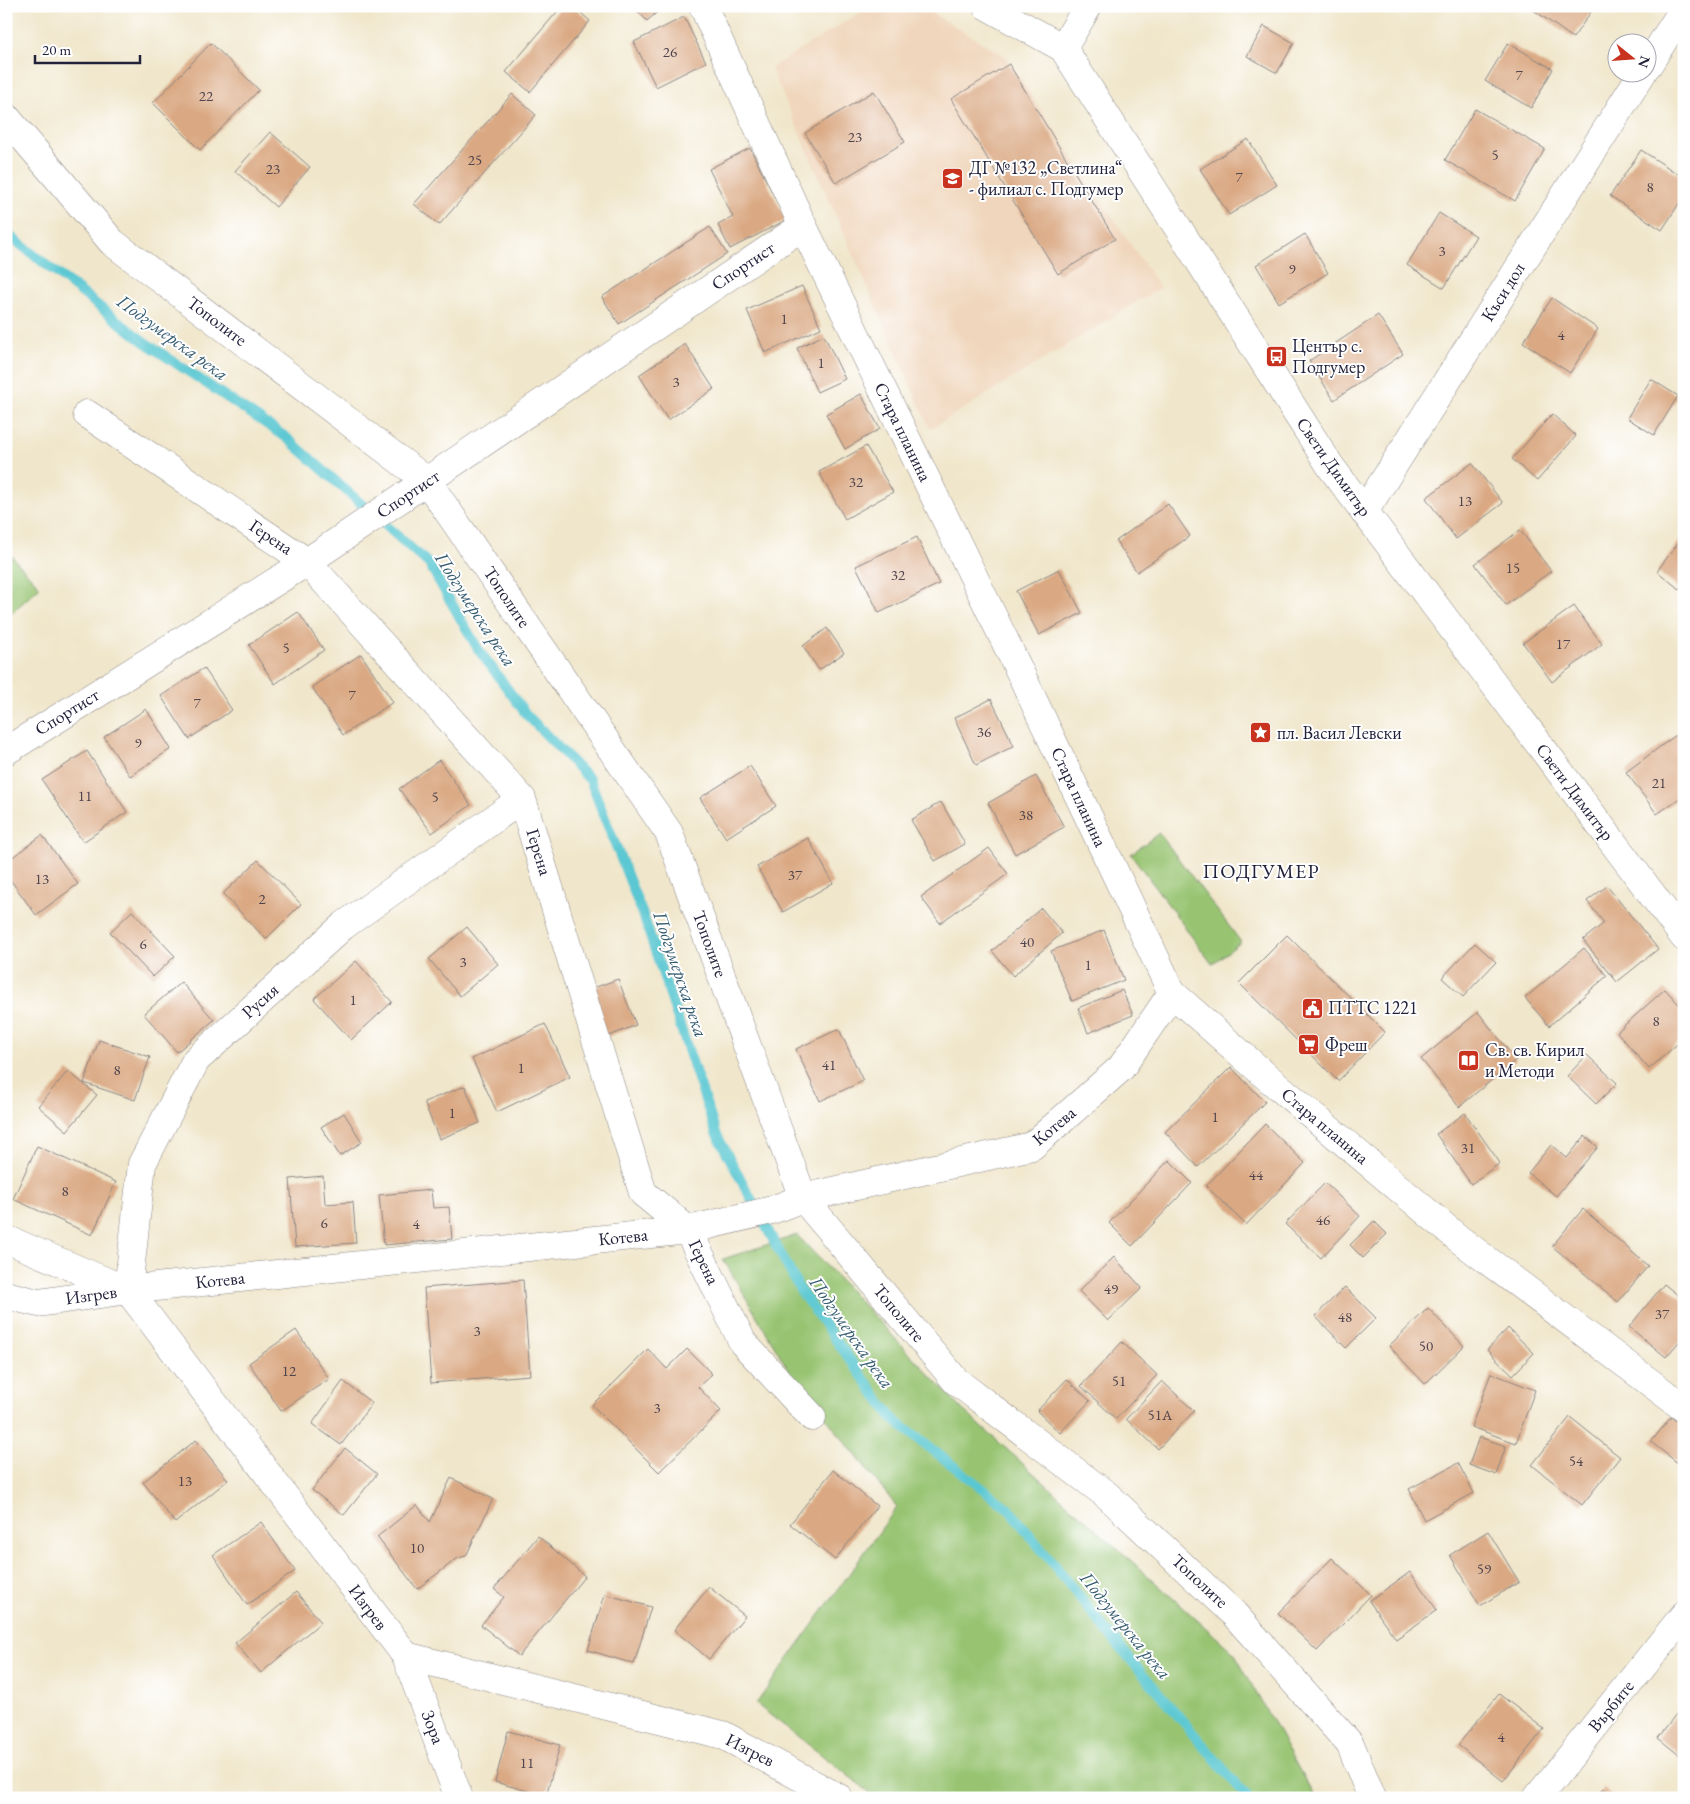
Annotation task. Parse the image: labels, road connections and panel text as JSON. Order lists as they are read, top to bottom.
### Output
{
  "streets": {
    "street": [
      "Спортист",
      "Къси дол",
      "Тополите",
      "Стара планина",
      "Свети Димитър",
      "Герена",
      "Русия",
      "Котева",
      "Изгрев",
      "Върбите",
      "Зора"
    ]
  },
  "crossings": [
    ["Спортист", "Тополите"],
    ["Спортист", "Стара планина"],
    ["Спортист", "Герена"],
    ["Къси дол", "Свети Димитър"],
    ["Тополите", "Котева"],
    ["Стара планина", "Котева"],
    ["Герена", "Русия"],
    ["Герена", "Котева"],
    ["Русия", "Котева"],
    ["Русия", "Изгрев"],
    ["Котева", "Изгрев"],
    ["Изгрев", "Зора"]
  ],
  "districts": ["ПОДГУМЕР"],
  "water": ["Подгумерска река"],
  "places": {
    "school or university": ["ДГ №132 „Светлина“ - филиал с. Подгумер"],
    "bus stop": ["Център с. Подгумер"],
    "place": ["пл. Васил Левски"],
    "public building": ["ПТТС 1221"],
    "supermarket": ["Фреш"],
    "library": ["Св. св. Кирил и Методи"]
  },
  "house_numbers": [
    "26",
    "7",
    "22",
    "23",
    "5",
    "25",
    "23",
    "7",
    "8",
    "3",
    "9",
    "1",
    "4",
    "1",
    "3",
    "32",
    "13",
    "15",
    "32",
    "17",
    "5",
    "7",
    "7",
    "36",
    "9",
    "21",
    "11",
    "5",
    "38",
    "37",
    "13",
    "2",
    "40",
    "6",
    "3",
    "1",
    "1",
    "8",
    "41",
    "1",
    "8",
    "1",
    "1",
    "31",
    "44",
    "8",
    "46",
    "6",
    "4",
    "49",
    "37",
    "48",
    "3",
    "50",
    "12",
    "51",
    "3",
    "51А",
    "54",
    "13",
    "10",
    "59",
    "4",
    "11"
  ],
  "scale_bar": "20 m",
  "north": "right"
}
